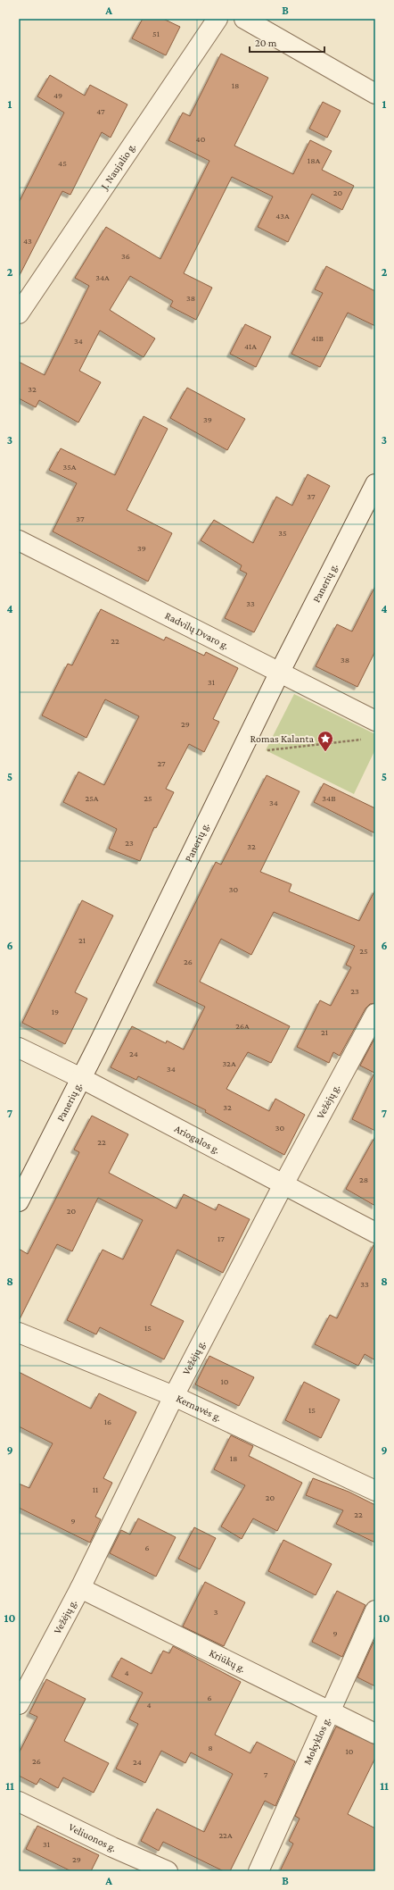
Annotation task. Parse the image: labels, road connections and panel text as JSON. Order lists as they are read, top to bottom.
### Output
{
  "streets": {
    "street": [
      "J. Naujalio g.",
      "Panerių g.",
      "Radvilų Dvaro g.",
      "Vežėjų g.",
      "Ariogalos g.",
      "Kernavės g.",
      "Kriūkų g.",
      "Mokyklos g.",
      "Veliuonos g."
    ]
  },
  "crossings": [
    ["Panerių g.", "Radvilų Dvaro g."],
    ["Panerių g.", "Ariogalos g."],
    ["Vežėjų g.", "Ariogalos g."],
    ["Vežėjų g.", "Kernavės g."],
    ["Vežėjų g.", "Kriūkų g."],
    ["Kriūkų g.", "Mokyklos g."]
  ],
  "places": {
    "place": ["Romas Kalanta"]
  },
  "house_numbers": [
    "51",
    "18",
    "49",
    "47",
    "40",
    "18A",
    "45",
    "20",
    "43A",
    "43",
    "36",
    "34A",
    "38",
    "41B",
    "34",
    "41A",
    "32",
    "39",
    "35A",
    "37",
    "37",
    "35",
    "39",
    "33",
    "22",
    "38",
    "31",
    "29",
    "27",
    "25A",
    "25",
    "34B",
    "34",
    "23",
    "32",
    "30",
    "21",
    "25",
    "26",
    "23",
    "19",
    "26A",
    "21",
    "24",
    "32A",
    "34",
    "32",
    "30",
    "22",
    "28",
    "20",
    "17",
    "33",
    "15",
    "10",
    "15",
    "16",
    "18",
    "11",
    "20",
    "22",
    "9",
    "6",
    "3",
    "9",
    "4",
    "6",
    "4",
    "8",
    "10",
    "26",
    "24",
    "7",
    "22A",
    "31",
    "29"
  ],
  "scale_bar": "20 m",
  "grid": {
    "columns": ["A", "B"],
    "rows": [
      "1",
      "2",
      "3",
      "4",
      "5",
      "6",
      "7",
      "8",
      "9",
      "10",
      "11"
    ]
  }
}
